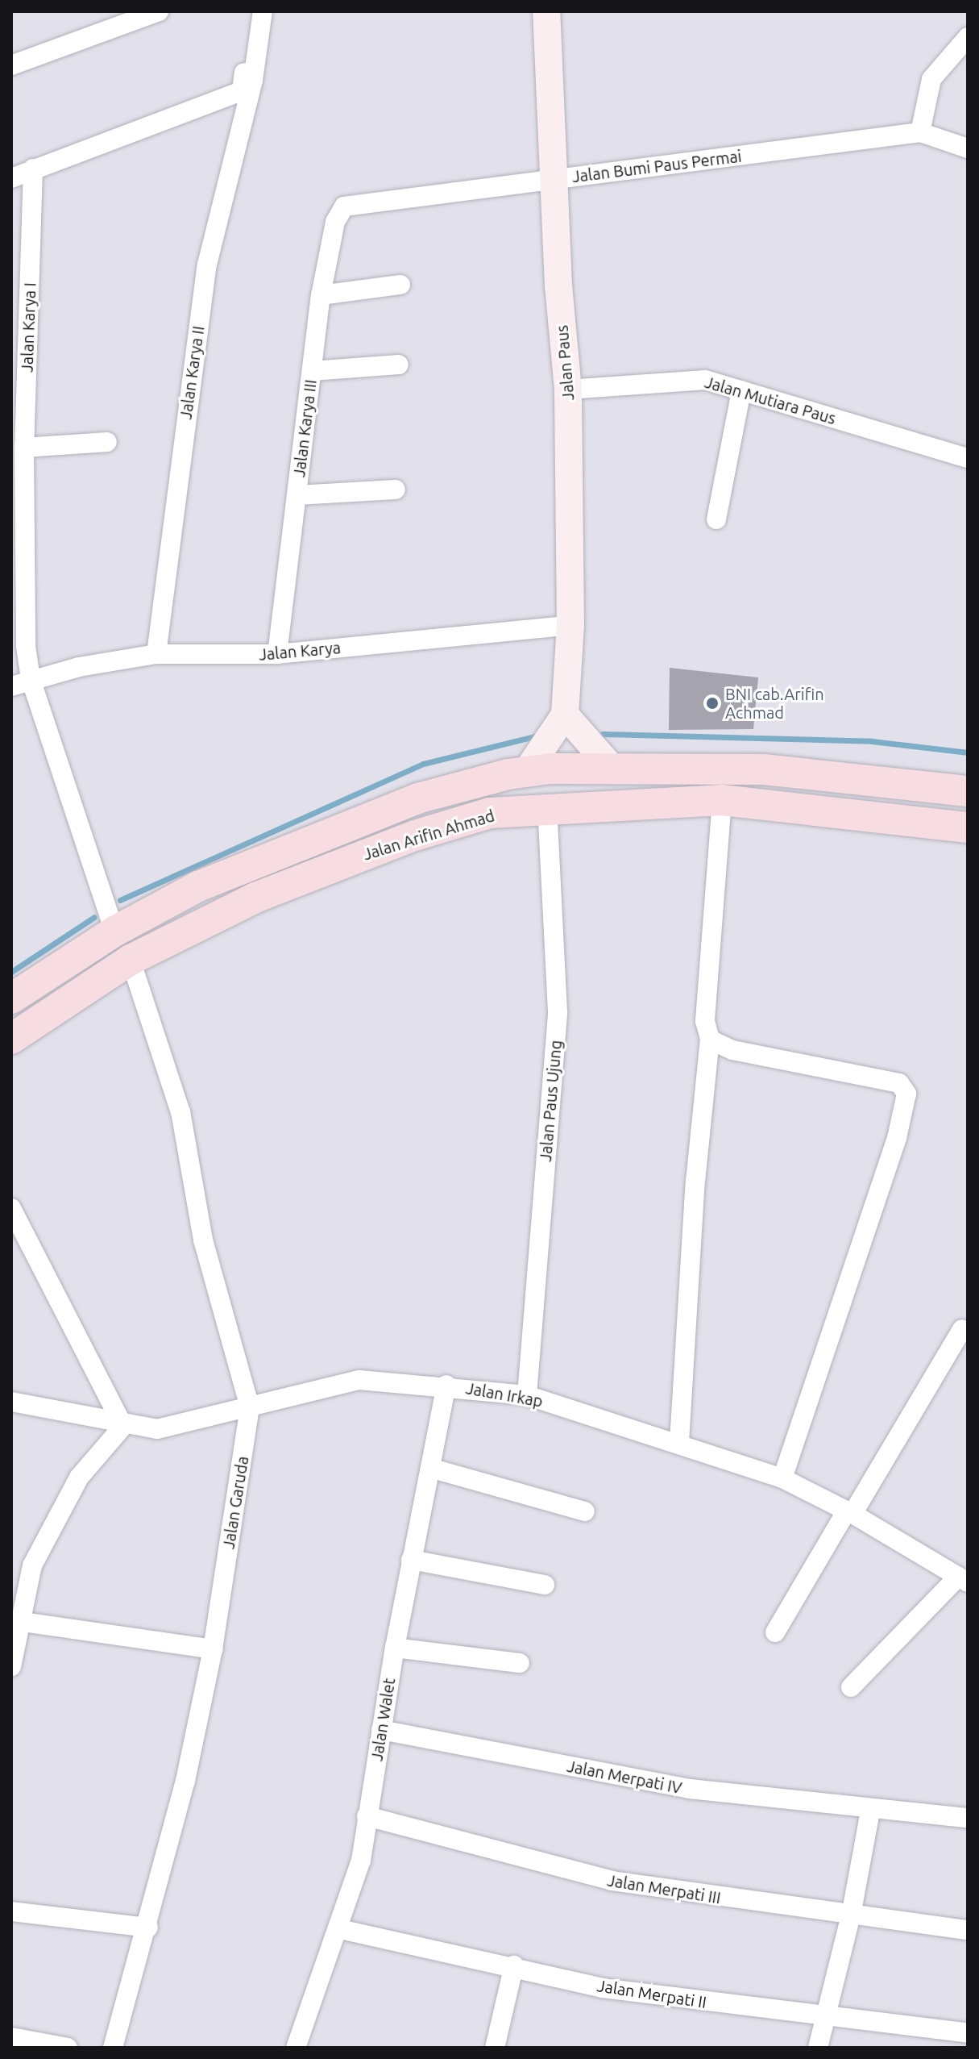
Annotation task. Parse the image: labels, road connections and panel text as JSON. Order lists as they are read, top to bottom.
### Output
{
  "streets": {
    "main road": ["Jalan Paus", "Jalan Arifin Ahmad"],
    "street": [
      "Jalan Bumi Paus Permai",
      "Jalan Karya I",
      "Jalan Karya II",
      "Jalan Mutiara Paus",
      "Jalan Karya III",
      "Jalan Karya",
      "Jalan Paus Ujung",
      "Jalan Irkap",
      "Jalan Garuda",
      "Jalan Walet",
      "Jalan Merpati IV",
      "Jalan Merpati III",
      "Jalan Merpati II"
    ]
  },
  "crossings": [
    ["Jalan Bumi Paus Permai", "Jalan Paus"],
    ["Jalan Bumi Paus Permai", "Jalan Karya III"],
    ["Jalan Karya I", "Jalan Karya"],
    ["Jalan Paus", "Jalan Mutiara Paus"],
    ["Jalan Paus", "Jalan Karya"],
    ["Jalan Karya II", "Jalan Karya"],
    ["Jalan Karya III", "Jalan Karya"],
    ["Jalan Arifin Ahmad", "Jalan Paus Ujung"],
    ["Jalan Arifin Ahmad", "Jalan Garuda"],
    ["Jalan Paus Ujung", "Jalan Irkap"],
    ["Jalan Irkap", "Jalan Garuda"],
    ["Jalan Irkap", "Jalan Walet"],
    ["Jalan Walet", "Jalan Merpati IV"],
    ["Jalan Walet", "Jalan Merpati III"],
    ["Jalan Walet", "Jalan Merpati II"]
  ],
  "places": ["BNI cab.Arifin Achmad"]
}
